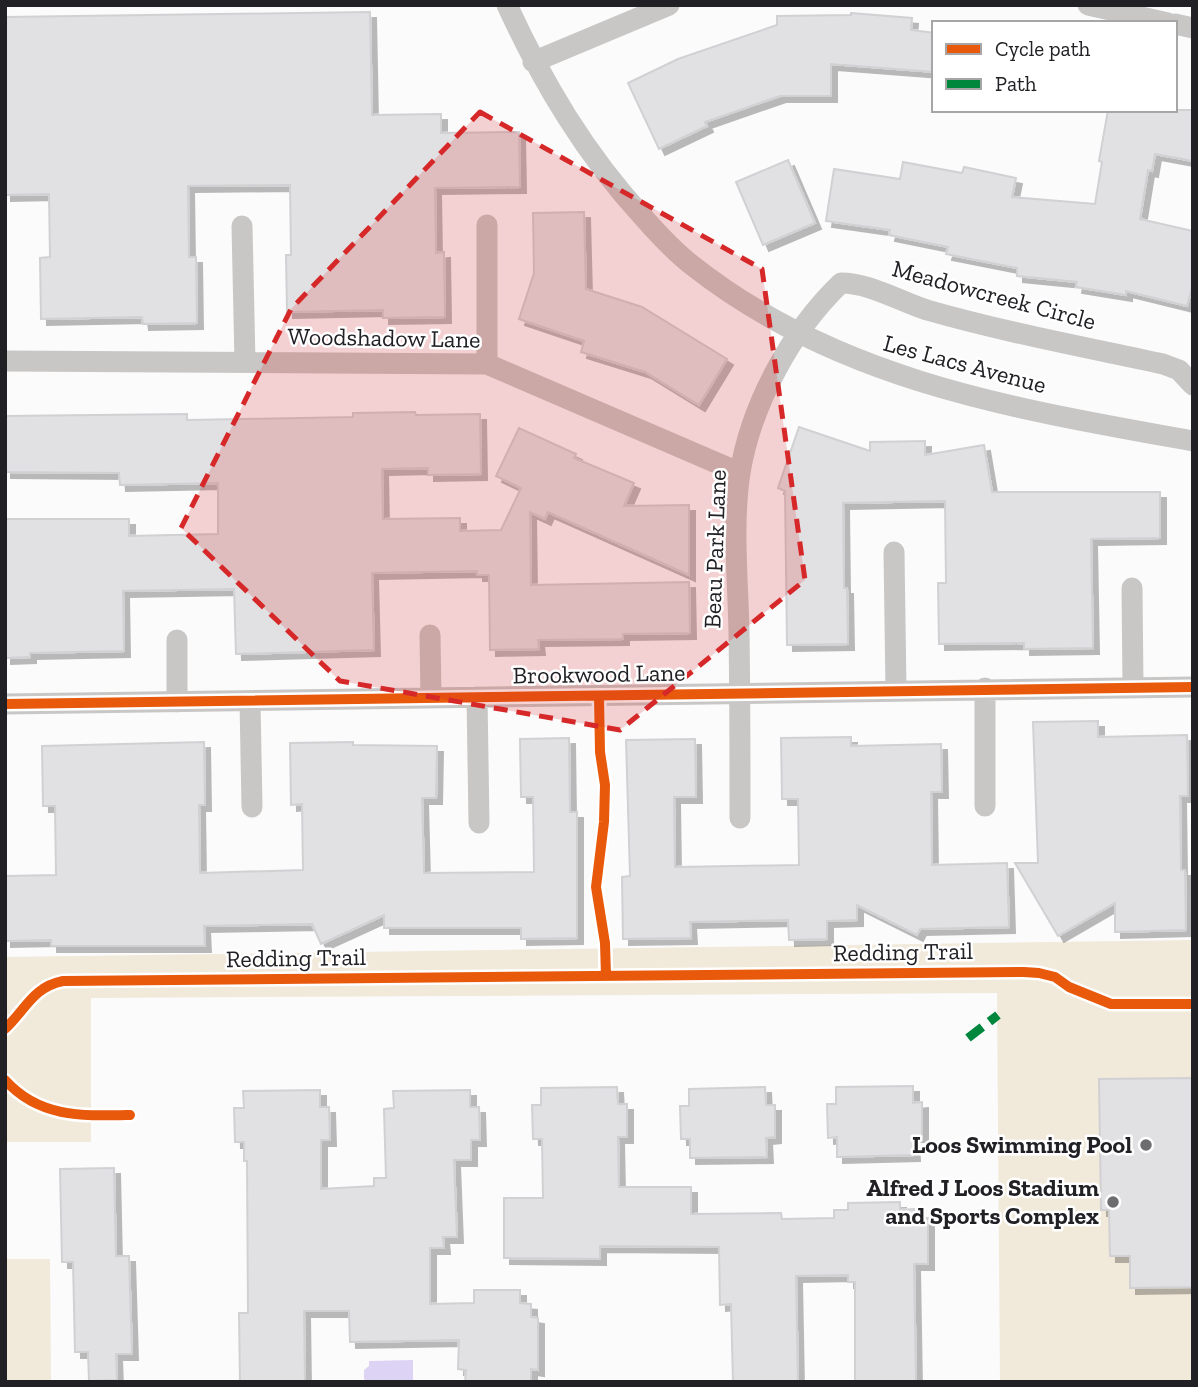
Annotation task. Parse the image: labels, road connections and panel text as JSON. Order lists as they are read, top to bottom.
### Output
{
  "streets": {
    "street": [
      "Meadowcreek Circle",
      "Woodshadow Lane",
      "Les Lacs Avenue",
      "Beau Park Lane",
      "Brookwood Lane"
    ],
    "cycle path": ["Redding Trail"]
  },
  "crossings": [
    ["Meadowcreek Circle", "Les Lacs Avenue"],
    ["Meadowcreek Circle", "Beau Park Lane"],
    ["Woodshadow Lane", "Beau Park Lane"],
    ["Les Lacs Avenue", "Beau Park Lane"],
    ["Beau Park Lane", "Brookwood Lane"]
  ],
  "places": ["Loos Swimming Pool", "Alfred J Loos Stadium and Sports Complex"],
  "legend": ["Cycle path", "Path"]
}
